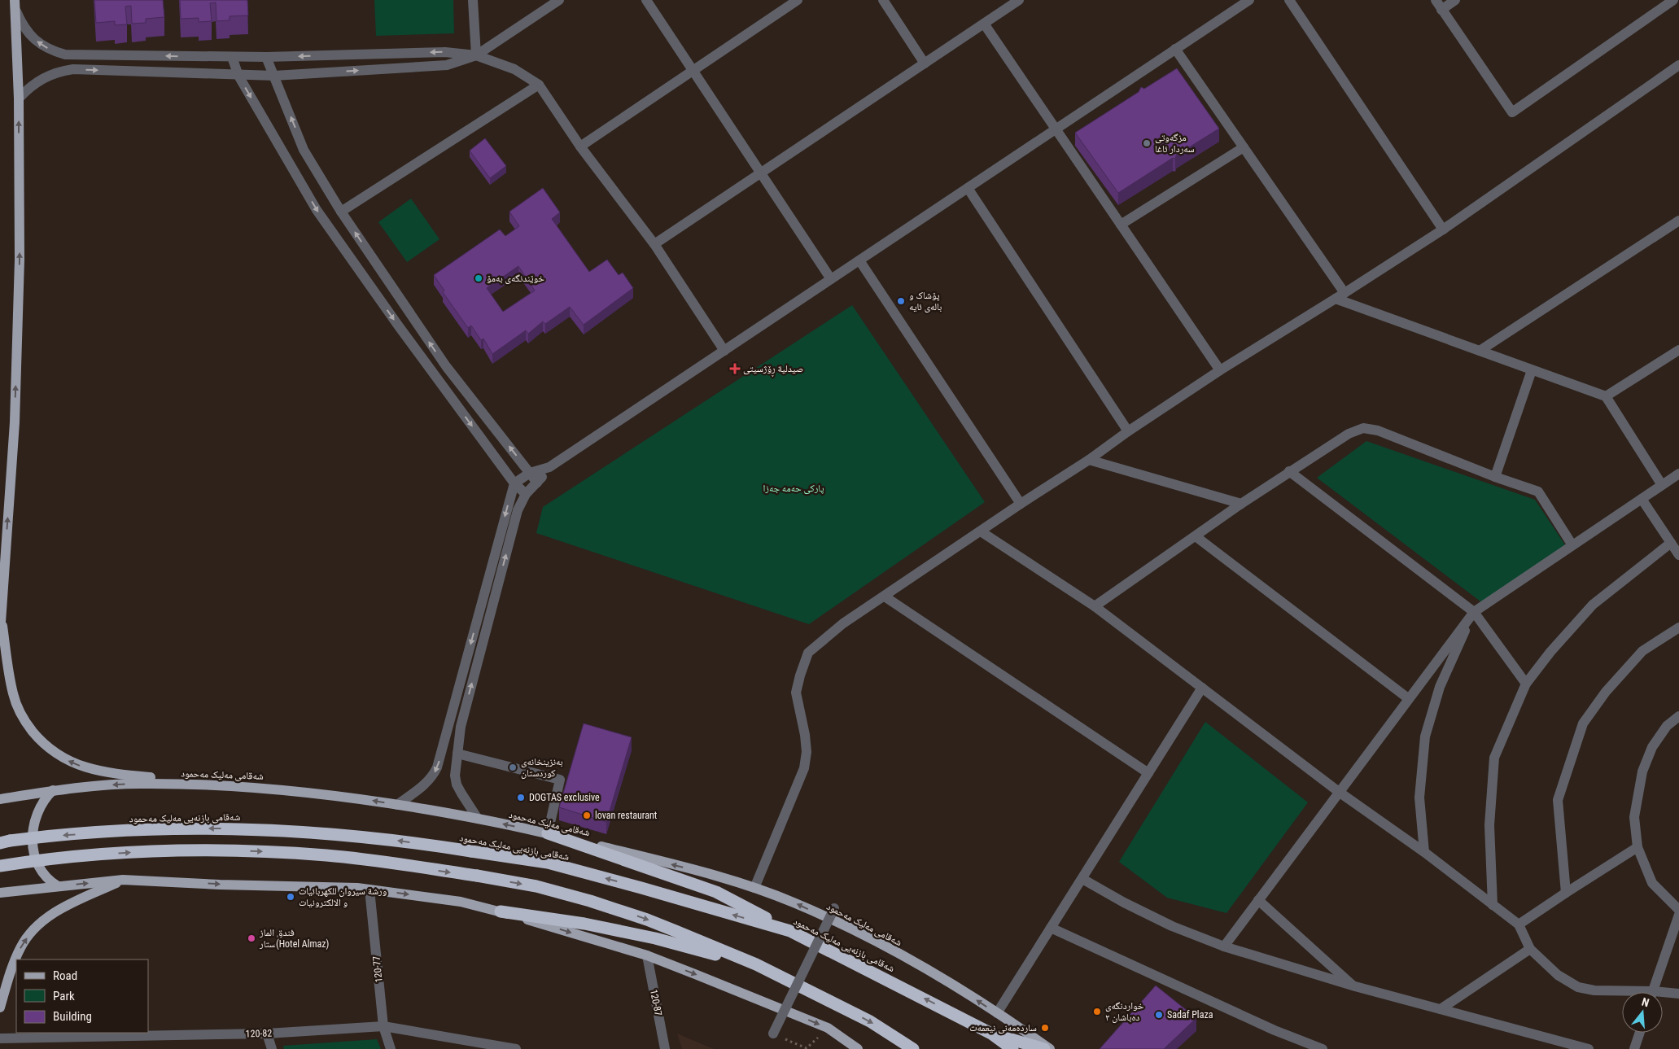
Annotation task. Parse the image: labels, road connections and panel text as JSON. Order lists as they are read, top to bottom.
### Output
{
  "streets": {
    "highway": ["شەقامی بازنەیی مەلیک مەحمود"],
    "main road": ["شەقامی مەلیک مەحمود"],
    "street": ["120-77", "120-87", "120-82"]
  },
  "crossings": [
    ["120-77", "120-82"]
  ],
  "one_way": ["شەقامی مەلیک مەحمود"],
  "parks": ["پارکی حەمە جەزا"],
  "places": {
    "other": [
      "مزگەوتی سەردار ئاغا",
      "خوێندنگەی بەمۆ",
      "پۆشاک و بالەی ئایە",
      "بەنزینخانەی کوردستان",
      "DOGTAS exclusive",
      "lovan restaurant",
      "ورشة سيروان للكهربائيات و الالكترونيات",
      "فندق الماز ستار(Hotel Almaz)",
      "خواردنگەی دەباشان ٢",
      "Sadaf Plaza",
      "ساردەمەنی نیعمەت"
    ],
    "health": ["صيدلية ڕۆژسیتی"]
  },
  "legend": ["Road", "Park", "Building"],
  "north": "top"
}
